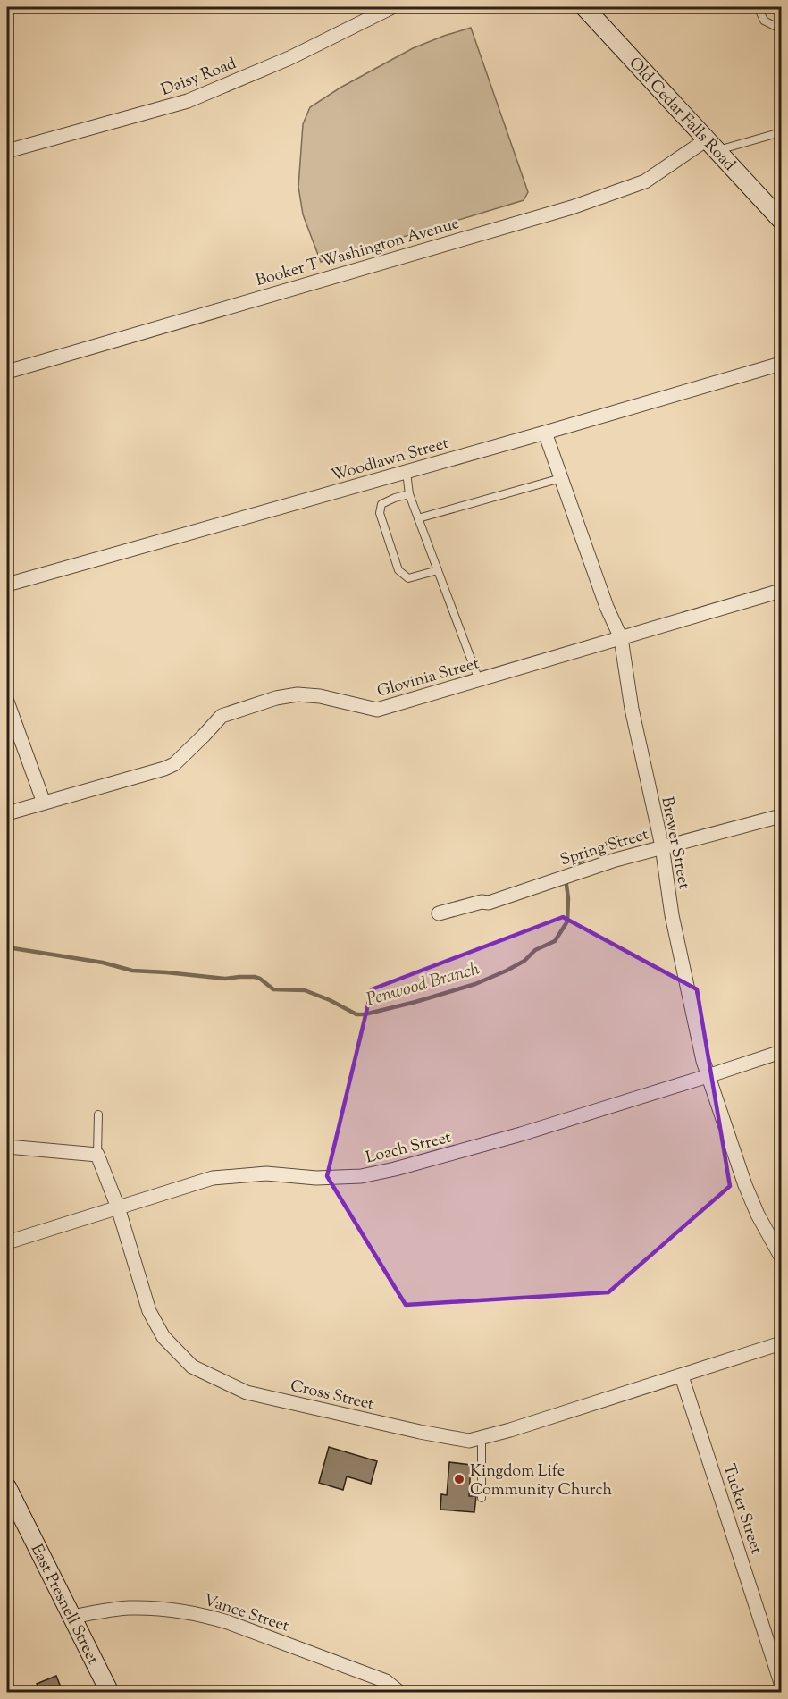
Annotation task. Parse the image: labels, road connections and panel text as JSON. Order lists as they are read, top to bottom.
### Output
{
  "streets": {
    "street": [
      "Daisy Road",
      "Old Cedar Falls Road",
      "Booker T Washington Avenue",
      "Woodlawn Street",
      "Glovinia Street",
      "Brewer Street",
      "Spring Street",
      "Loach Street",
      "Cross Street",
      "Tucker Street",
      "East Presnell Street",
      "Vance Street"
    ]
  },
  "crossings": [
    ["Old Cedar Falls Road", "Booker T Washington Avenue"],
    ["Woodlawn Street", "Brewer Street"],
    ["Glovinia Street", "Brewer Street"],
    ["Brewer Street", "Spring Street"],
    ["Brewer Street", "Loach Street"],
    ["Loach Street", "Cross Street"],
    ["Cross Street", "Tucker Street"],
    ["East Presnell Street", "Vance Street"]
  ],
  "water": ["Penwood Branch"],
  "places": ["Kingdom Life Community Church"]
}
